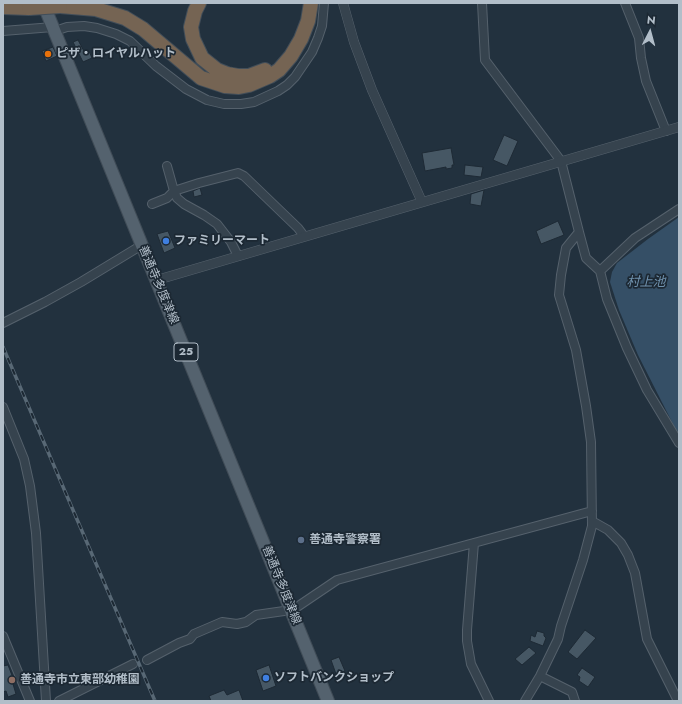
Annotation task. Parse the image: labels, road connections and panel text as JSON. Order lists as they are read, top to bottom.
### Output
{
  "streets": {
    "main road": ["善通寺多度津線", "25"]
  },
  "water": ["村上池"],
  "places": [
    "ピザ・ロイヤルハット",
    "ファミリーマート",
    "善通寺警察署",
    "ソフトバンクショップ",
    "善通寺市立東部幼稚園"
  ],
  "north": "top"
}
